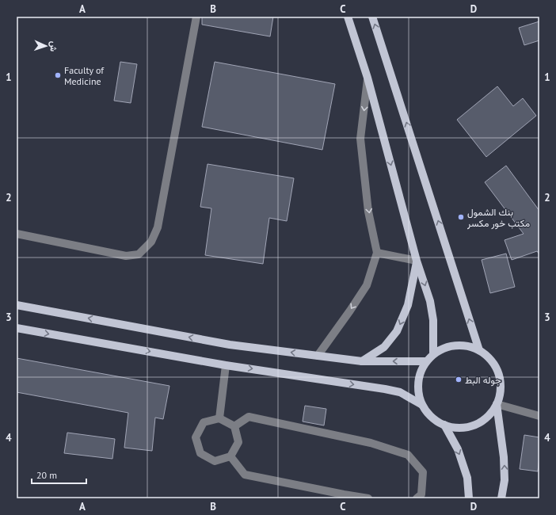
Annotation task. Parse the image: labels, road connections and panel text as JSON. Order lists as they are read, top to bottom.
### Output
{
  "places": ["Faculty of Medicine", "بنك الشمول مكتب خور مكسر", "جوله البط"],
  "scale_bar": "20 m",
  "north": "right",
  "grid": {
    "columns": [
      "A",
      "B",
      "C",
      "D"
    ],
    "rows": [
      "1",
      "2",
      "3",
      "4"
    ]
  }
}
